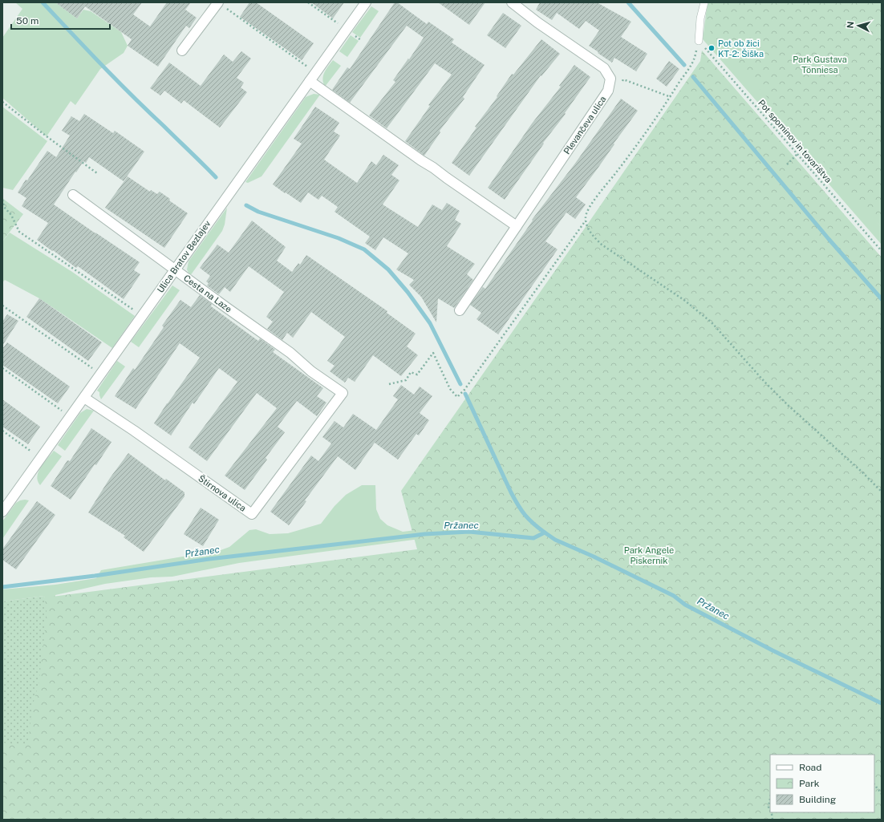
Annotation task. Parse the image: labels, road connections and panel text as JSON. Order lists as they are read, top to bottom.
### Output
{
  "streets": {
    "street": [
      "Plevančeva ulica",
      "Ulica Bratov Bezlajev",
      "Cesta na Laze",
      "Štirnova ulica"
    ],
    "path": ["Pot spominov in tovarištva"]
  },
  "crossings": [
    ["Ulica Bratov Bezlajev", "Cesta na Laze"],
    ["Ulica Bratov Bezlajev", "Štirnova ulica"],
    ["Cesta na Laze", "Štirnova ulica"]
  ],
  "water": ["Pržanec"],
  "parks": ["Park Gustava Tönniesa", "Park Angele Piskernik"],
  "places": ["Pot ob žici KT-2: Šiška"],
  "legend": ["Road", "Park", "Building"],
  "scale_bar": "50 m",
  "north": "left"
}
